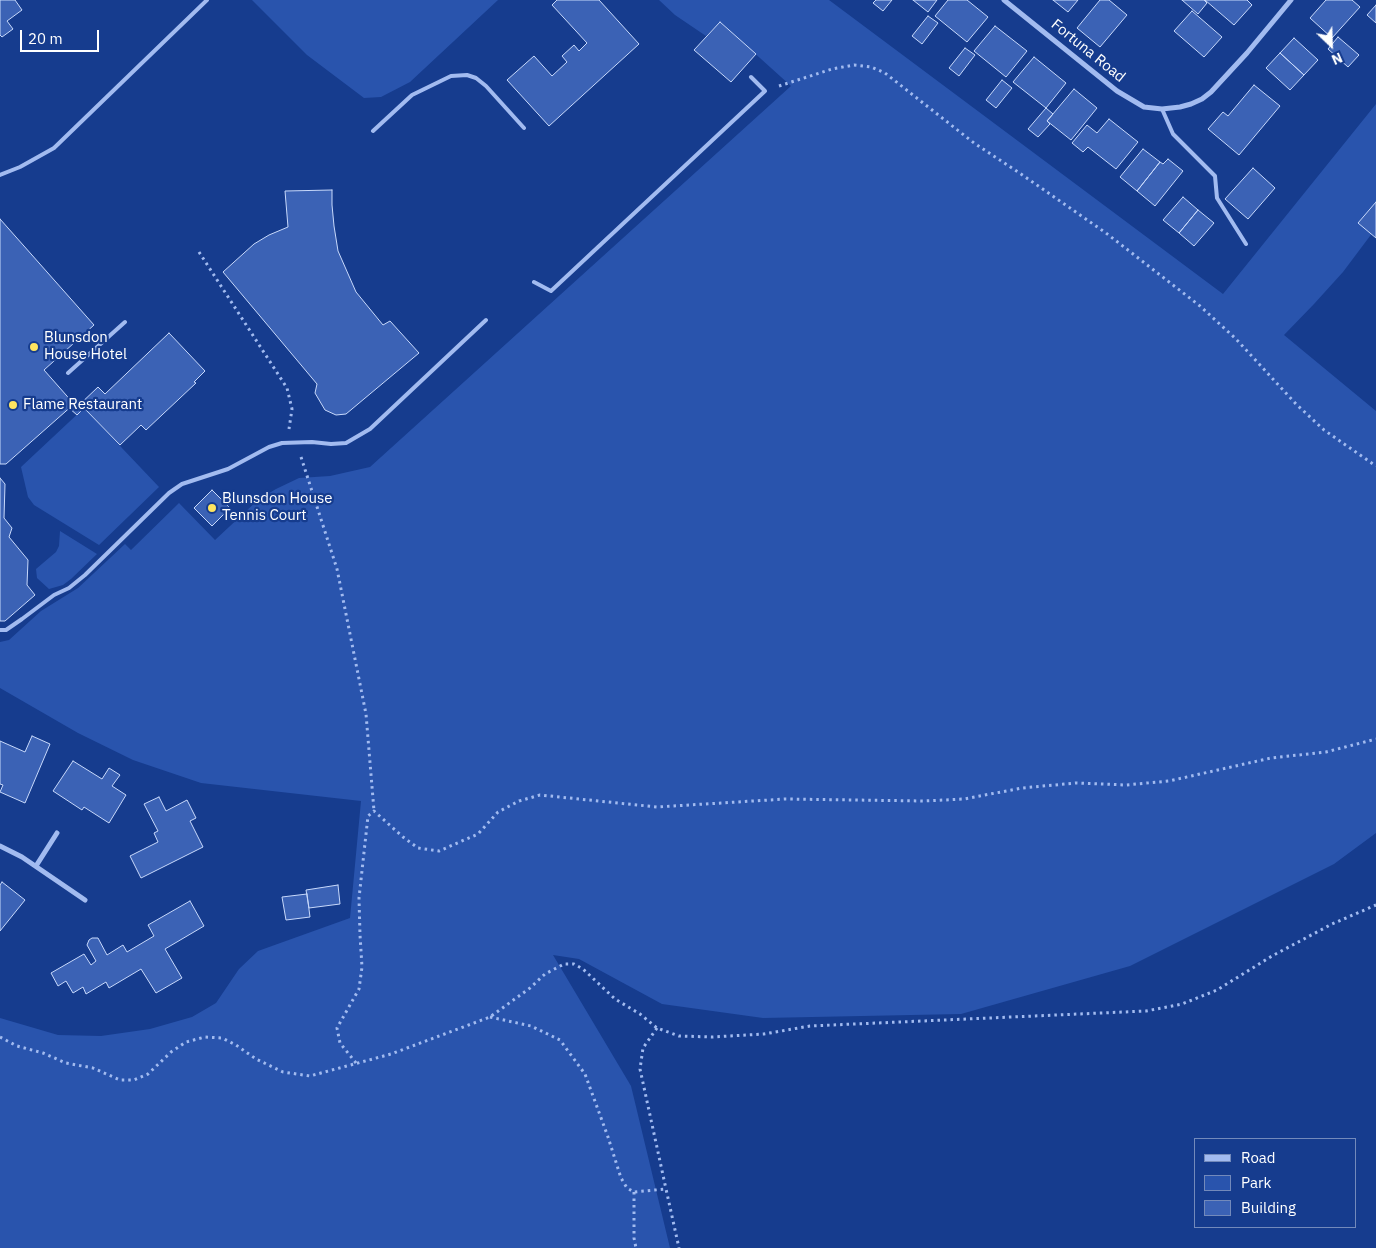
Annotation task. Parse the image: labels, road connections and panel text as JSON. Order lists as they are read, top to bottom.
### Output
{
  "streets": {
    "street": ["Fortuna Road"]
  },
  "places": ["Blunsdon House Hotel", "Flame Restaurant", "Blunsdon House Tennis Court"],
  "legend": ["Road", "Park", "Building"],
  "scale_bar": "20 m",
  "north": "bottom right"
}
